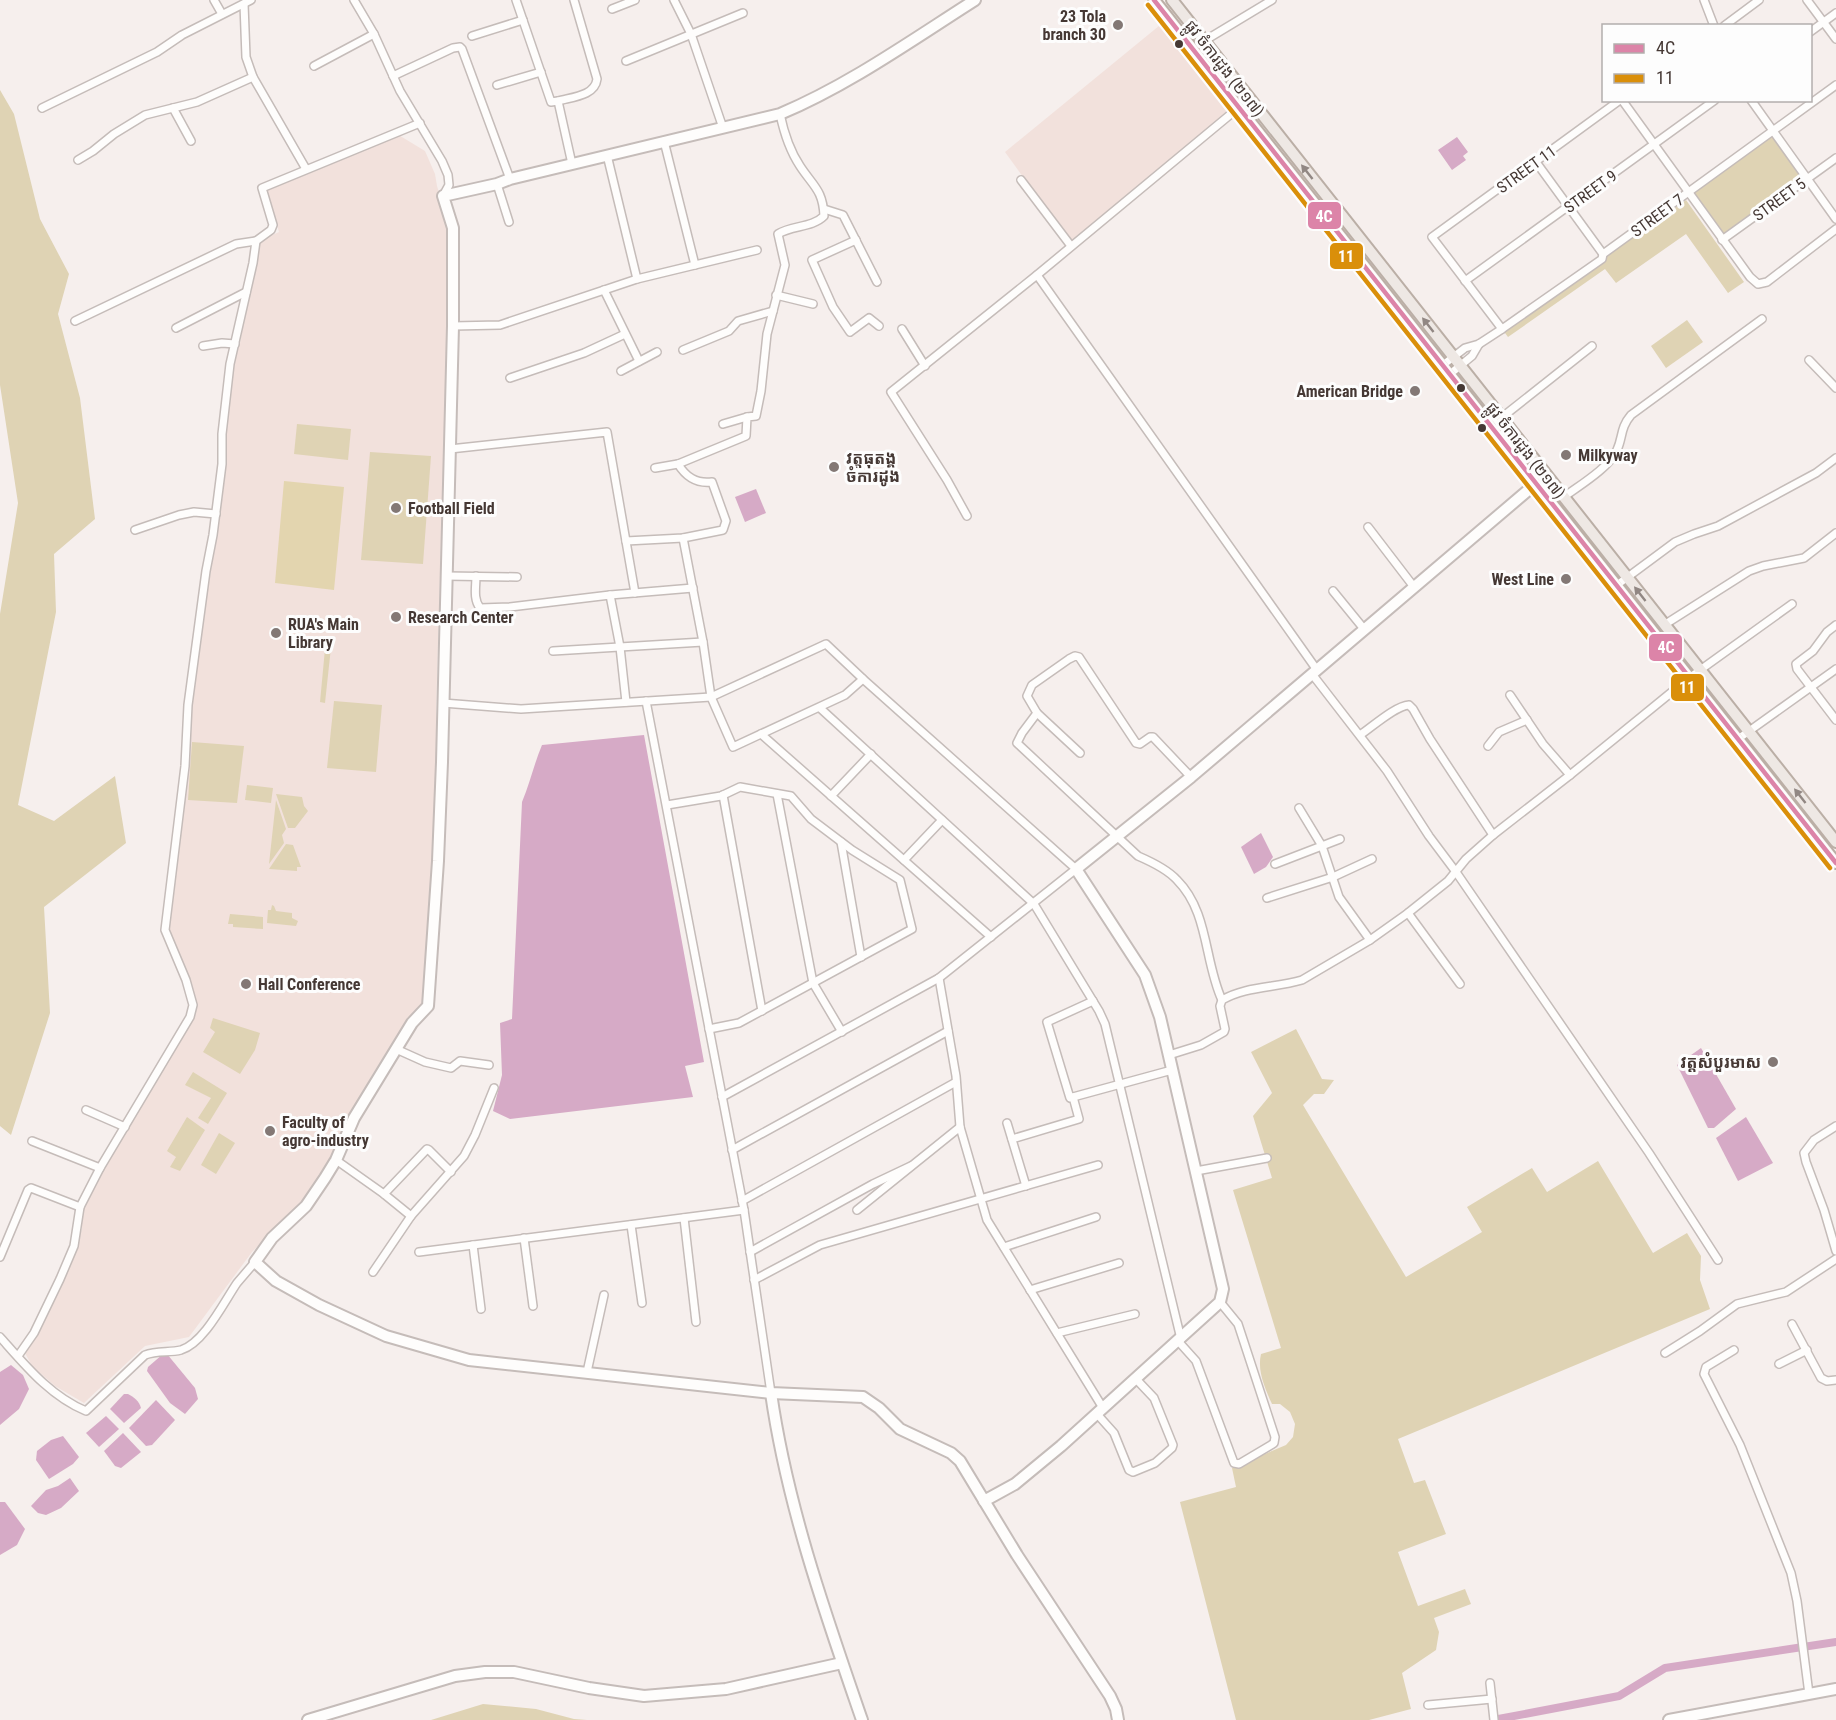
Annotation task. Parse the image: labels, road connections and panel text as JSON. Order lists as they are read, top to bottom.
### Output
{
  "streets": {
    "main road": ["ផ្លូវ ចំការដូង (២១៧)"],
    "street": [
      "STREET 11",
      "STREET 9",
      "STREET 5",
      "STREET 7"
    ]
  },
  "crossings": [
    ["ផ្លូវ ចំការដូង (២១៧)", "STREET 7"],
    ["STREET 11", "STREET 9"]
  ],
  "places": [
    "23 Tola branch 30",
    "American Bridge",
    "Milkyway",
    "វត្តធុតង្គ ចំការដូង",
    "Football Field",
    "West Line",
    "Research Center",
    "RUA's Main Library",
    "Hall Conference",
    "វត្តសំបួរមាស",
    "Faculty of agro-industry"
  ],
  "lines": ["transit line 4C", "transit line 11"],
  "legend": ["4C", "11"]
}
